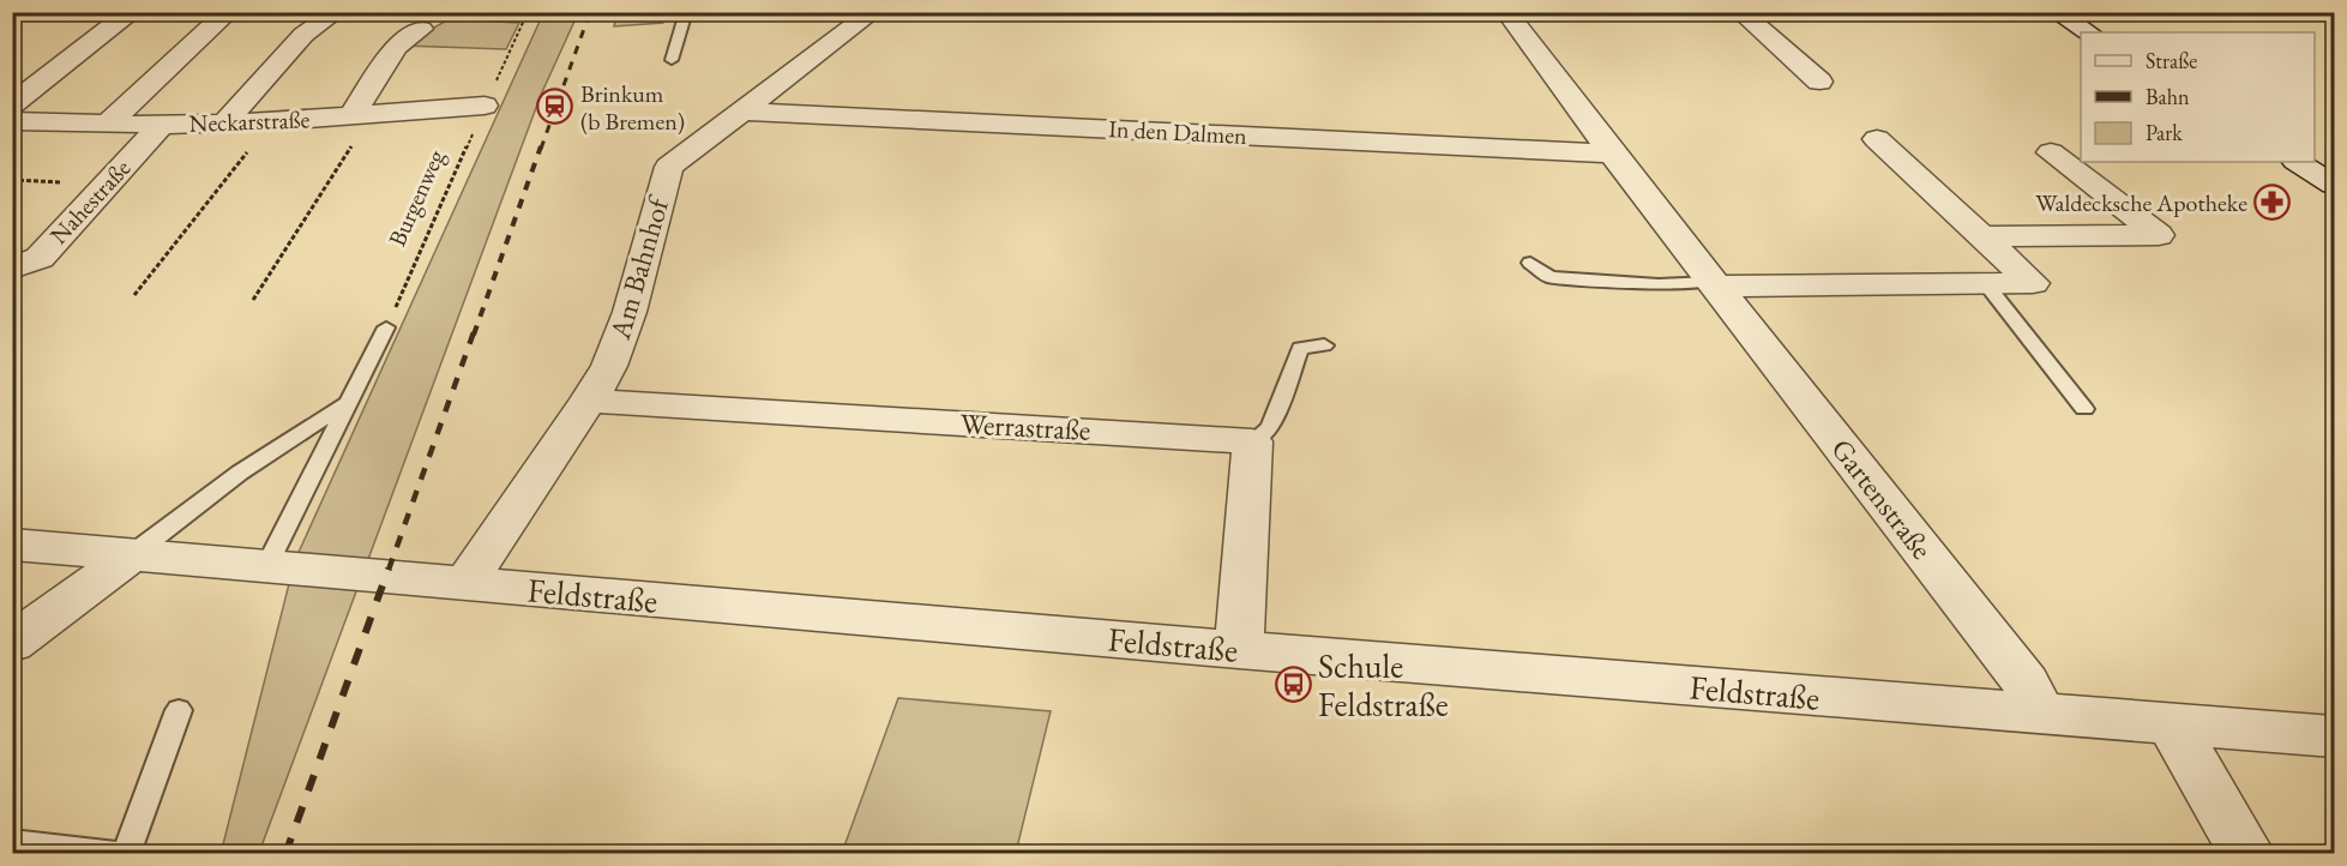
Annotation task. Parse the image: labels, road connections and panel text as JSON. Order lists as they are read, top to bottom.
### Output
{
  "streets": {
    "street": [
      "Neckarstraße",
      "In den Dalmen",
      "Nahestraße",
      "Am Bahnhof",
      "Werrastraße",
      "Gartenstraße",
      "Feldstraße"
    ],
    "path": ["Burgenweg"]
  },
  "crossings": [
    ["Neckarstraße", "Burgenweg"],
    ["Neckarstraße", "Nahestraße"],
    ["In den Dalmen", "Am Bahnhof"],
    ["In den Dalmen", "Gartenstraße"],
    ["Am Bahnhof", "Werrastraße"],
    ["Am Bahnhof", "Feldstraße"],
    ["Gartenstraße", "Feldstraße"]
  ],
  "places": {
    "station": ["Brinkum (b Bremen)"],
    "pharmacy": ["Waldecksche Apotheke"],
    "bus stop": ["Schule Feldstraße"]
  },
  "legend": ["Straße", "Bahn", "Park"]
}
